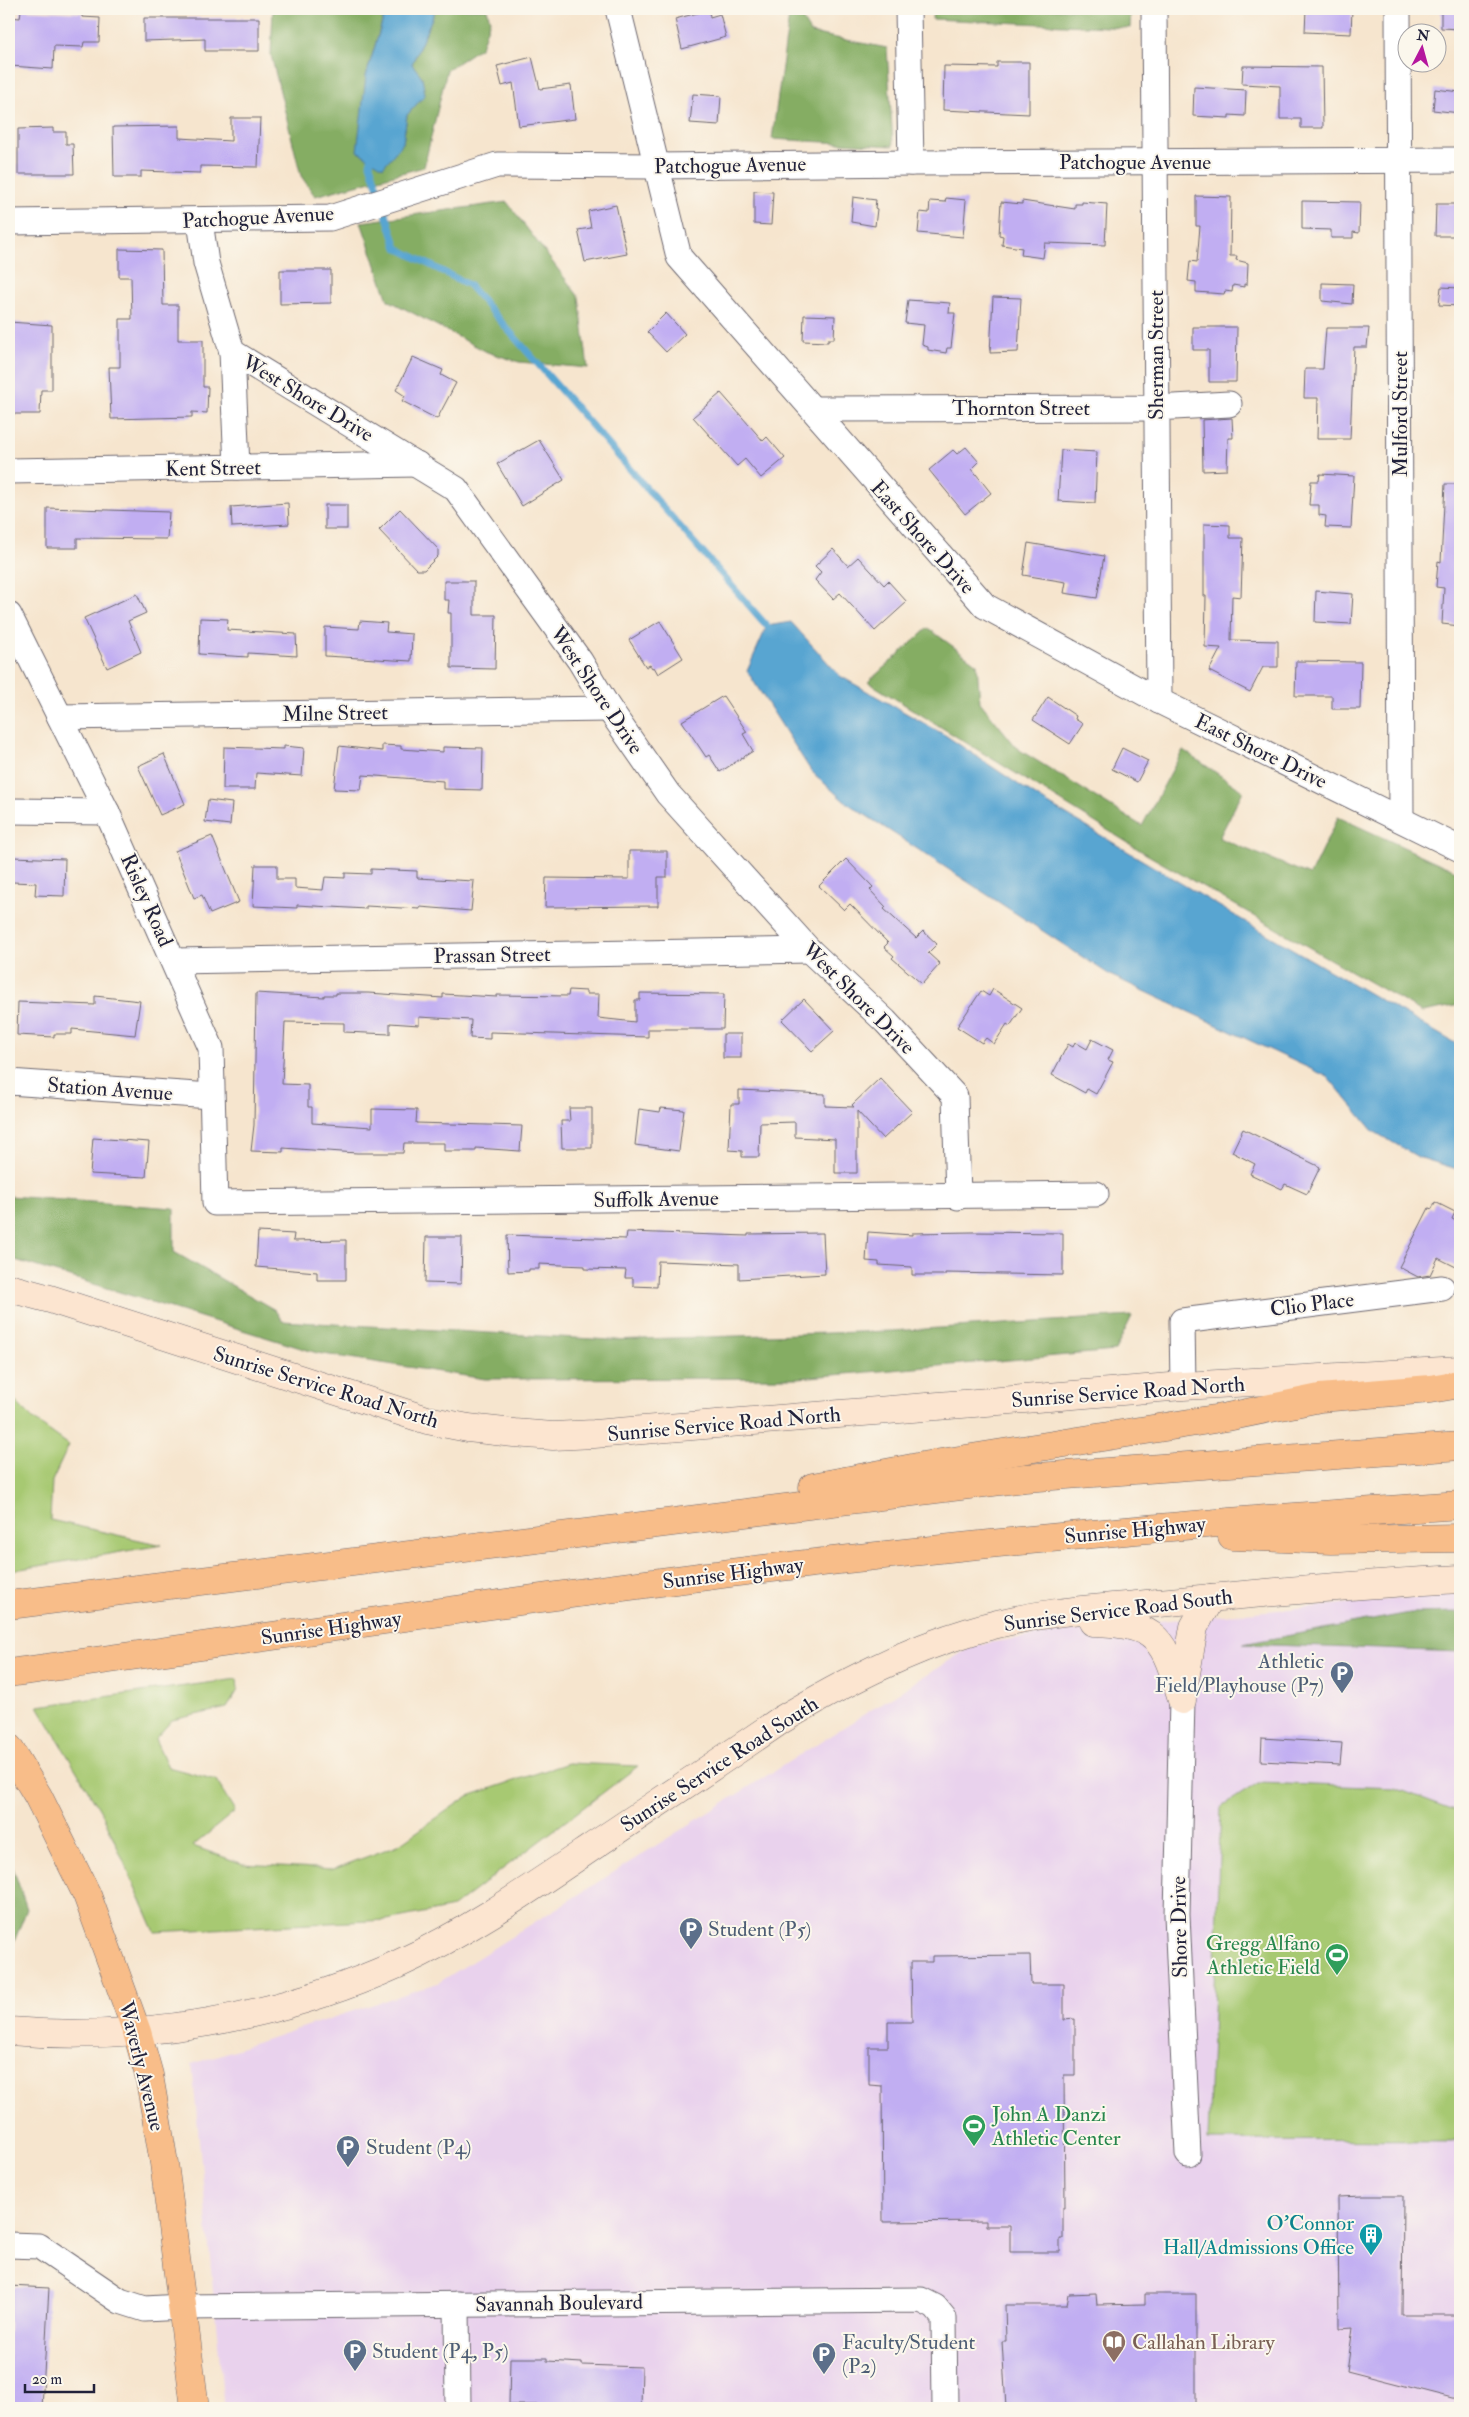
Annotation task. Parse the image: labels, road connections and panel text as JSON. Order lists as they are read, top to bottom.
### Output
{
  "streets": {
    "main road": [
      "Sunrise Service Road North",
      "Sunrise Highway",
      "Sunrise Service Road South",
      "Waverly Avenue"
    ],
    "street": [
      "Patchogue Avenue",
      "Sherman Street",
      "West Shore Drive",
      "Thornton Street",
      "Mulford Street",
      "Kent Street",
      "East Shore Drive",
      "Milne Street",
      "Risley Road",
      "Prassan Street",
      "Station Avenue",
      "Suffolk Avenue",
      "Clio Place",
      "Shore Drive",
      "Savannah Boulevard"
    ]
  },
  "crossings": [
    ["Patchogue Avenue", "Sherman Street"],
    ["Patchogue Avenue", "West Shore Drive"],
    ["Patchogue Avenue", "Mulford Street"],
    ["Patchogue Avenue", "East Shore Drive"],
    ["Sherman Street", "Thornton Street"],
    ["Sherman Street", "East Shore Drive"],
    ["West Shore Drive", "Kent Street"],
    ["West Shore Drive", "Milne Street"],
    ["West Shore Drive", "Prassan Street"],
    ["West Shore Drive", "Suffolk Avenue"],
    ["Thornton Street", "East Shore Drive"],
    ["Mulford Street", "East Shore Drive"],
    ["Milne Street", "Risley Road"],
    ["Risley Road", "Prassan Street"],
    ["Risley Road", "Station Avenue"],
    ["Risley Road", "Suffolk Avenue"],
    ["Clio Place", "Sunrise Service Road North"],
    ["Sunrise Service Road South", "Waverly Avenue"],
    ["Waverly Avenue", "Savannah Boulevard"]
  ],
  "places": {
    "parking": [
      "Athletic Field/Playhouse (P7)",
      "Student (P5)",
      "Student (P4)",
      "Student (P4, P5)",
      "Faculty/Student (P2)"
    ],
    "sports": ["Gregg Alfano Athletic Field", "John A Danzi Athletic Center"],
    "building": ["O'Connor Hall/Admissions Office"],
    "library": ["Callahan Library"]
  },
  "scale_bar": "20 m",
  "north": "top"
}
